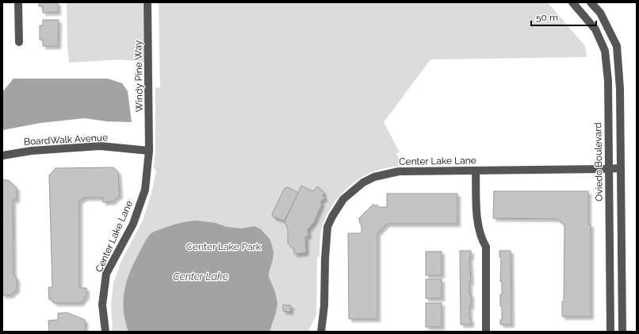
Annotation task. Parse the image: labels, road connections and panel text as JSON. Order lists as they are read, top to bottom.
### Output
{
  "streets": {
    "street": [
      "Windy Pine Way",
      "BoardWalk Avenue",
      "Center Lake Lane",
      "Oviedo Boulevard"
    ]
  },
  "crossings": [
    ["Windy Pine Way", "BoardWalk Avenue"],
    ["Windy Pine Way", "Center Lake Lane"],
    ["BoardWalk Avenue", "Center Lake Lane"],
    ["Center Lake Lane", "Oviedo Boulevard"]
  ],
  "water": ["Center Lake"],
  "parks": ["Center Lake Park"],
  "scale_bar": "50 m"
}
